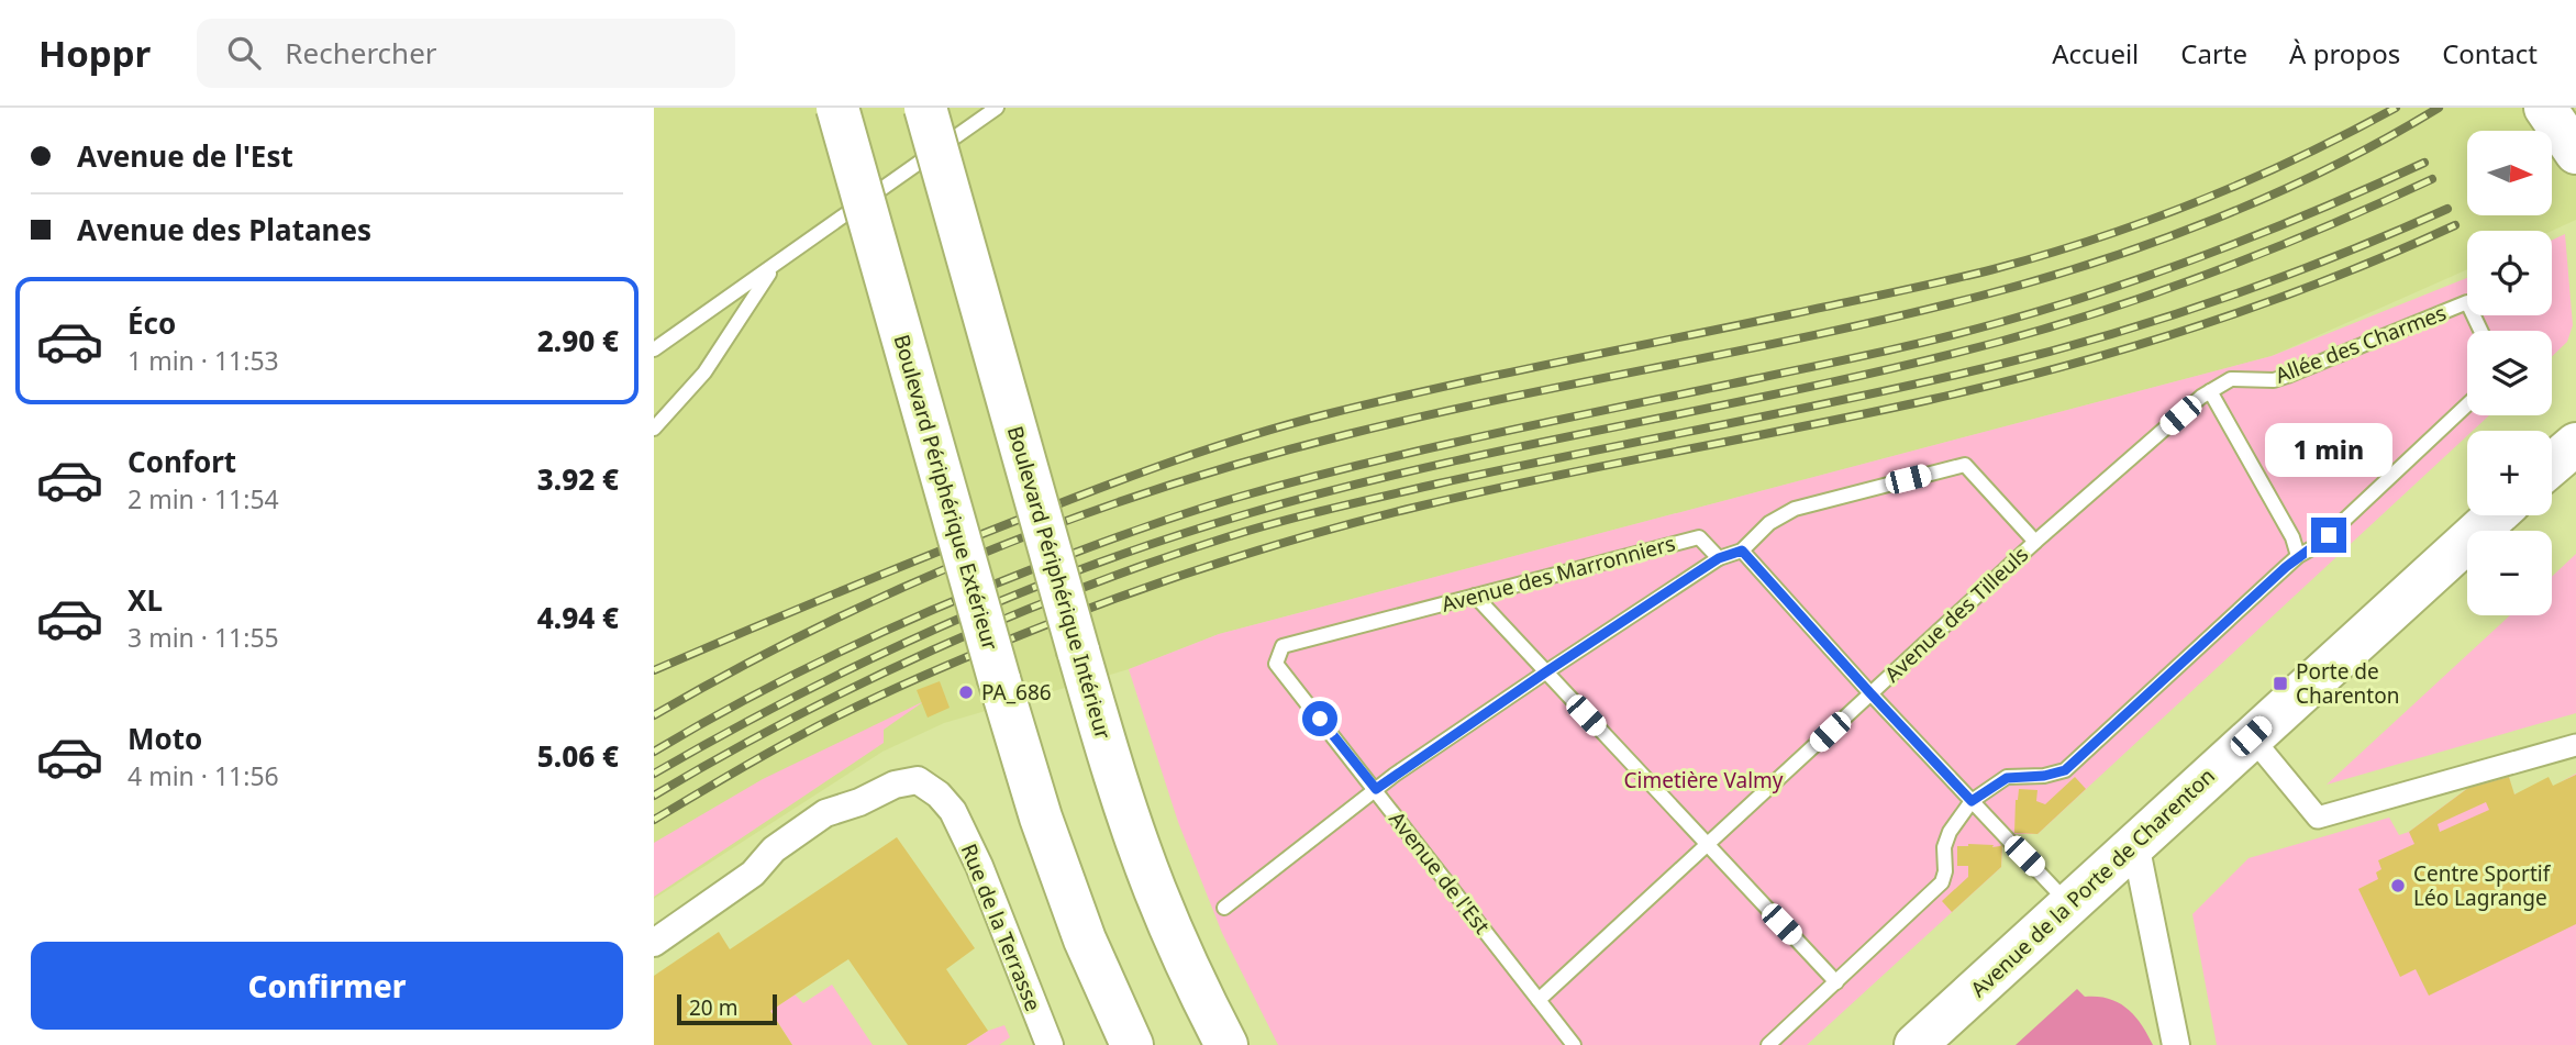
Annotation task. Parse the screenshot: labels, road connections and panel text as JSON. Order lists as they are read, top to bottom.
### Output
{
  "streets": {
    "main road": ["Boulevard Périphérique Extérieur", "Boulevard Périphérique Intérieur", "Avenue de la Porte de Charenton"],
    "street": ["Rue de la Terrasse"],
    "lane": [
      "Allée des Charmes",
      "Avenue des Marronniers",
      "Avenue des Tilleuls",
      "Avenue de l'Est"
    ]
  },
  "crossings": [
    ["Allée des Charmes", "Avenue des Tilleuls"],
    ["Avenue des Marronniers", "Avenue de l'Est"],
    ["Avenue des Tilleuls", "Avenue de l'Est"]
  ],
  "parks": ["Cimetière Valmy"],
  "places": {
    "transit": ["Porte de Charenton"],
    "other": ["PA_686", "Centre Sportif Léo Lagrange"]
  },
  "scale_bar": "20 m",
  "north": "right",
  "page": {
    "header": "Hoppr",
    "search": "Rechercher",
    "nav": [
      "Accueil",
      "Carte",
      "À propos",
      "Contact"
    ],
    "banner": ["Avenue de l'Est", "Avenue des Platanes"],
    "map_buttons": ["+", "−"],
    "list": [
      {
        "name": "Éco",
        "note": "1 min · 11:53",
        "value": "2.90 €"
      },
      {
        "name": "Confort",
        "note": "2 min · 11:54",
        "value": "3.92 €"
      },
      {
        "name": "XL",
        "note": "3 min · 11:55",
        "value": "4.94 €"
      },
      {
        "name": "Moto",
        "note": "4 min · 11:56",
        "value": "5.06 €"
      }
    ],
    "bubble": "1 min",
    "buttons": "Confirmer",
    "scale": "20 m"
  }
}
